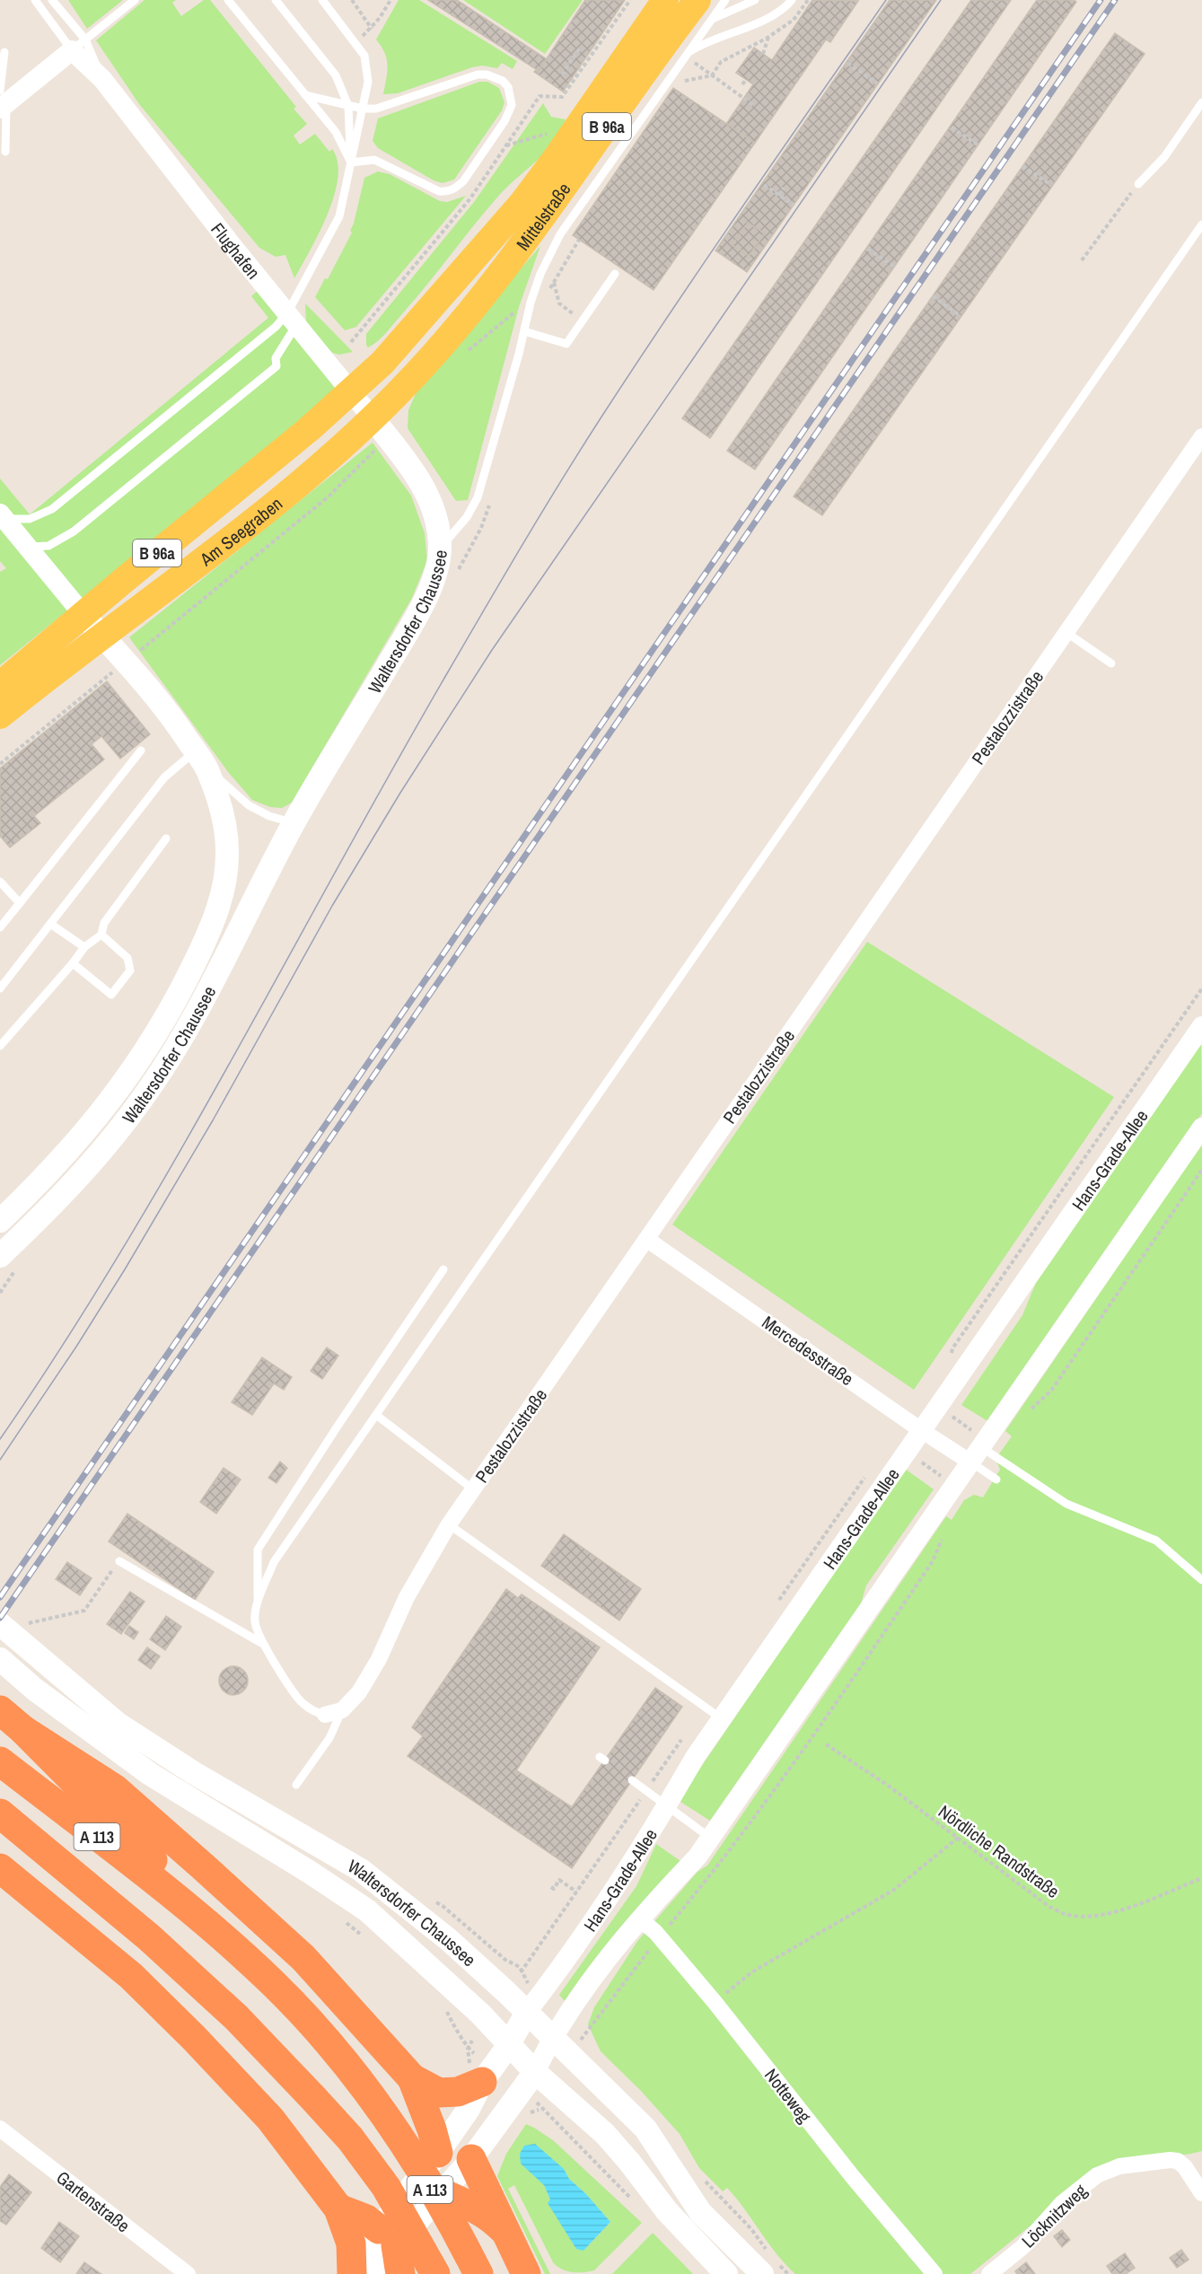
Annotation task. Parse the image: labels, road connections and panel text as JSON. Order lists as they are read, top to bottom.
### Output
{
  "streets": {
    "highway": ["A 113"],
    "main road": [
      "B 96a",
      "Mittelstraße",
      "Am Seegraben",
      "Waltersdorfer Chaussee"
    ],
    "street": [
      "Flughafen",
      "Pestalozzistraße",
      "Hans-Grade-Allee",
      "Mercedesstraße",
      "Notteweg",
      "Gartenstraße",
      "Löcknitzweg"
    ],
    "path": ["Nördliche Randstraße"]
  },
  "crossings": [
    ["Mittelstraße", "Flughafen"],
    ["Mittelstraße", "Am Seegraben"],
    ["Mittelstraße", "Waltersdorfer Chaussee"],
    ["Flughafen", "Am Seegraben"],
    ["Flughafen", "Waltersdorfer Chaussee"],
    ["Am Seegraben", "Waltersdorfer Chaussee"],
    ["Waltersdorfer Chaussee", "Hans-Grade-Allee"],
    ["Pestalozzistraße", "Mercedesstraße"],
    ["Hans-Grade-Allee", "Mercedesstraße"],
    ["Hans-Grade-Allee", "Notteweg"]
  ]
}
